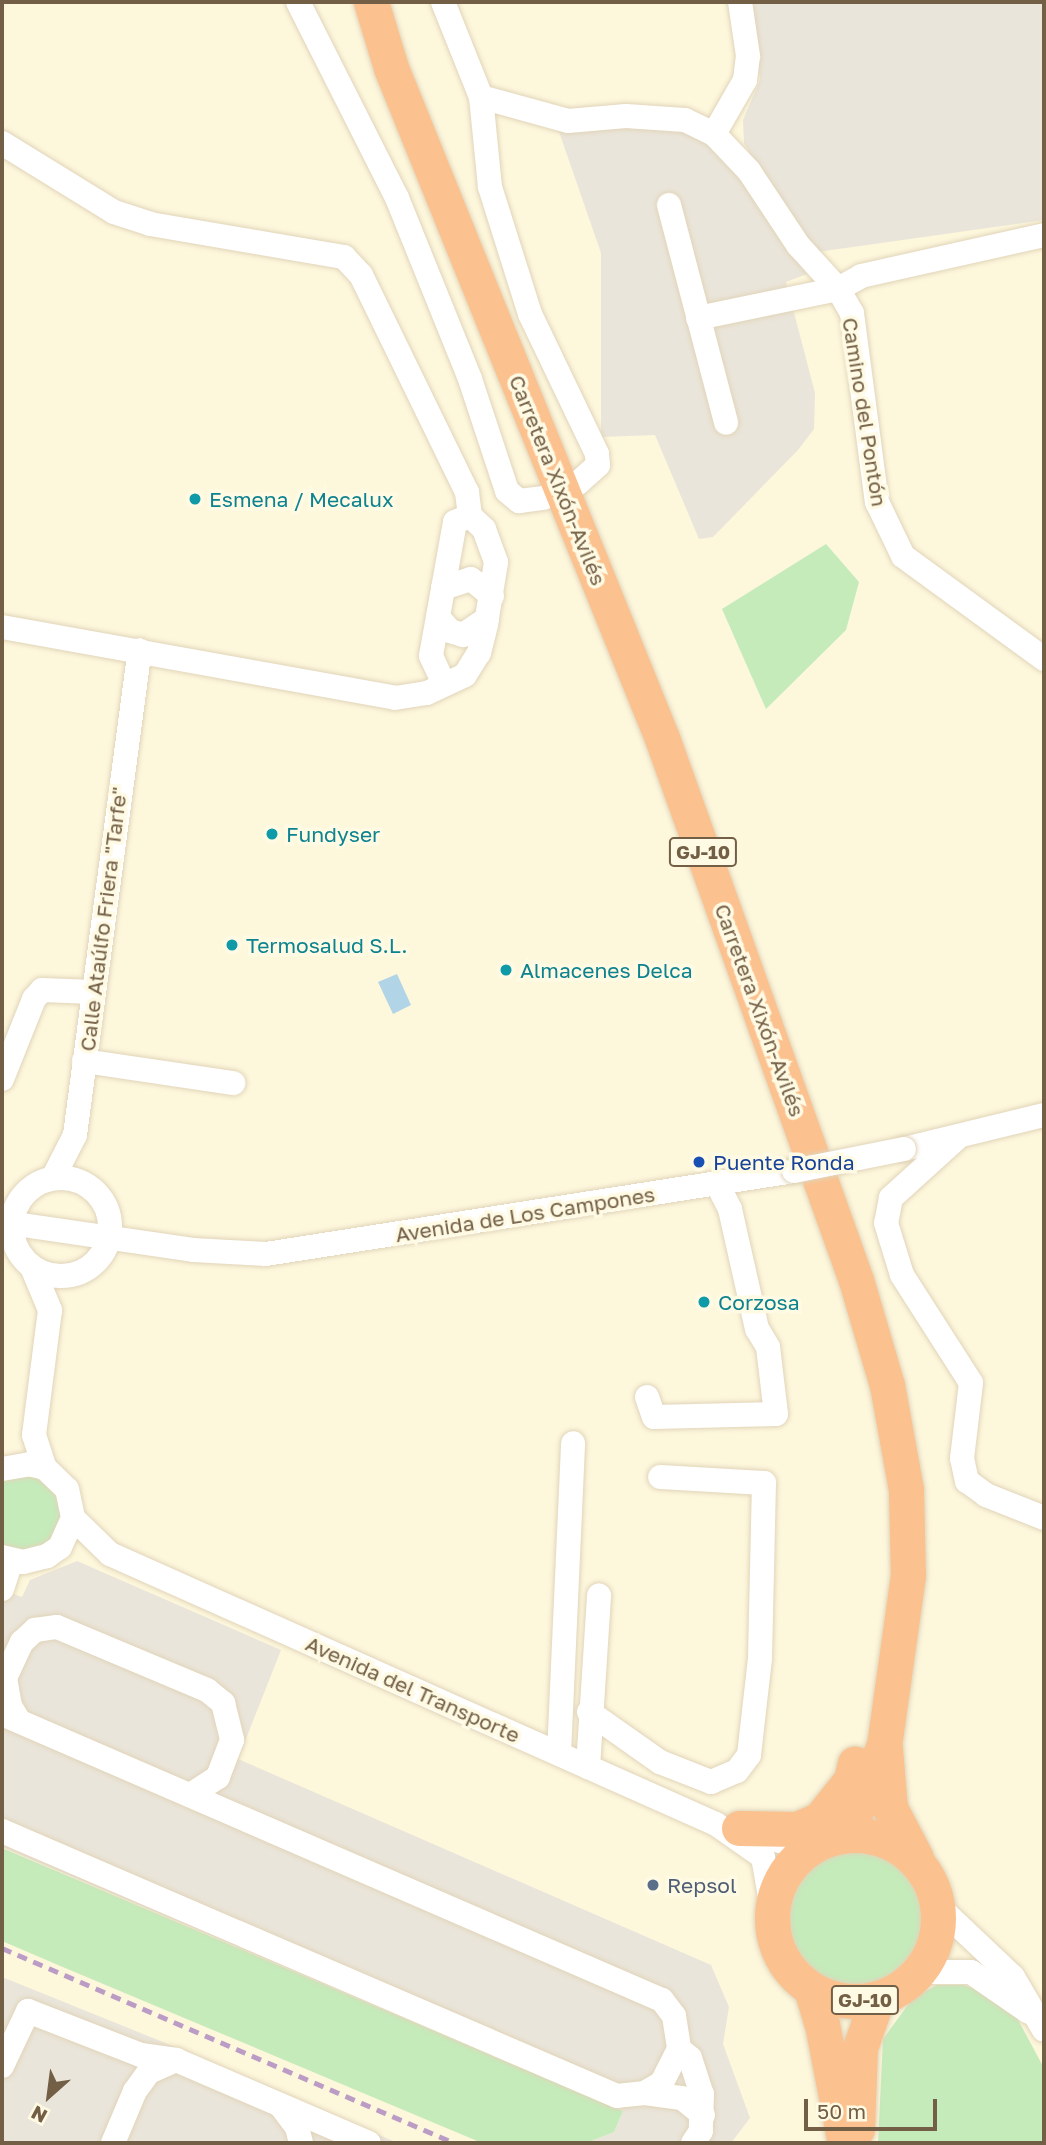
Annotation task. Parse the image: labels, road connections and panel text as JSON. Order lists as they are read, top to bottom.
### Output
{
  "streets": {
    "highway": ["Carretera Xixón-Avilés", "GJ-10"],
    "street": [
      "Camino del Pontón",
      "Calle Ataúlfo Friera \"Tarfe\"",
      "Avenida de Los Campones",
      "Avenida del Transporte"
    ]
  },
  "crossings": [
    ["Carretera Xixón-Avilés", "GJ-10"]
  ],
  "places": [
    "Esmena / Mecalux",
    "Fundyser",
    "Termosalud S.L.",
    "Almacenes Delca",
    "Puente Ronda",
    "Corzosa",
    "Repsol"
  ],
  "scale_bar": "50 m",
  "north": "bottom left"
}
